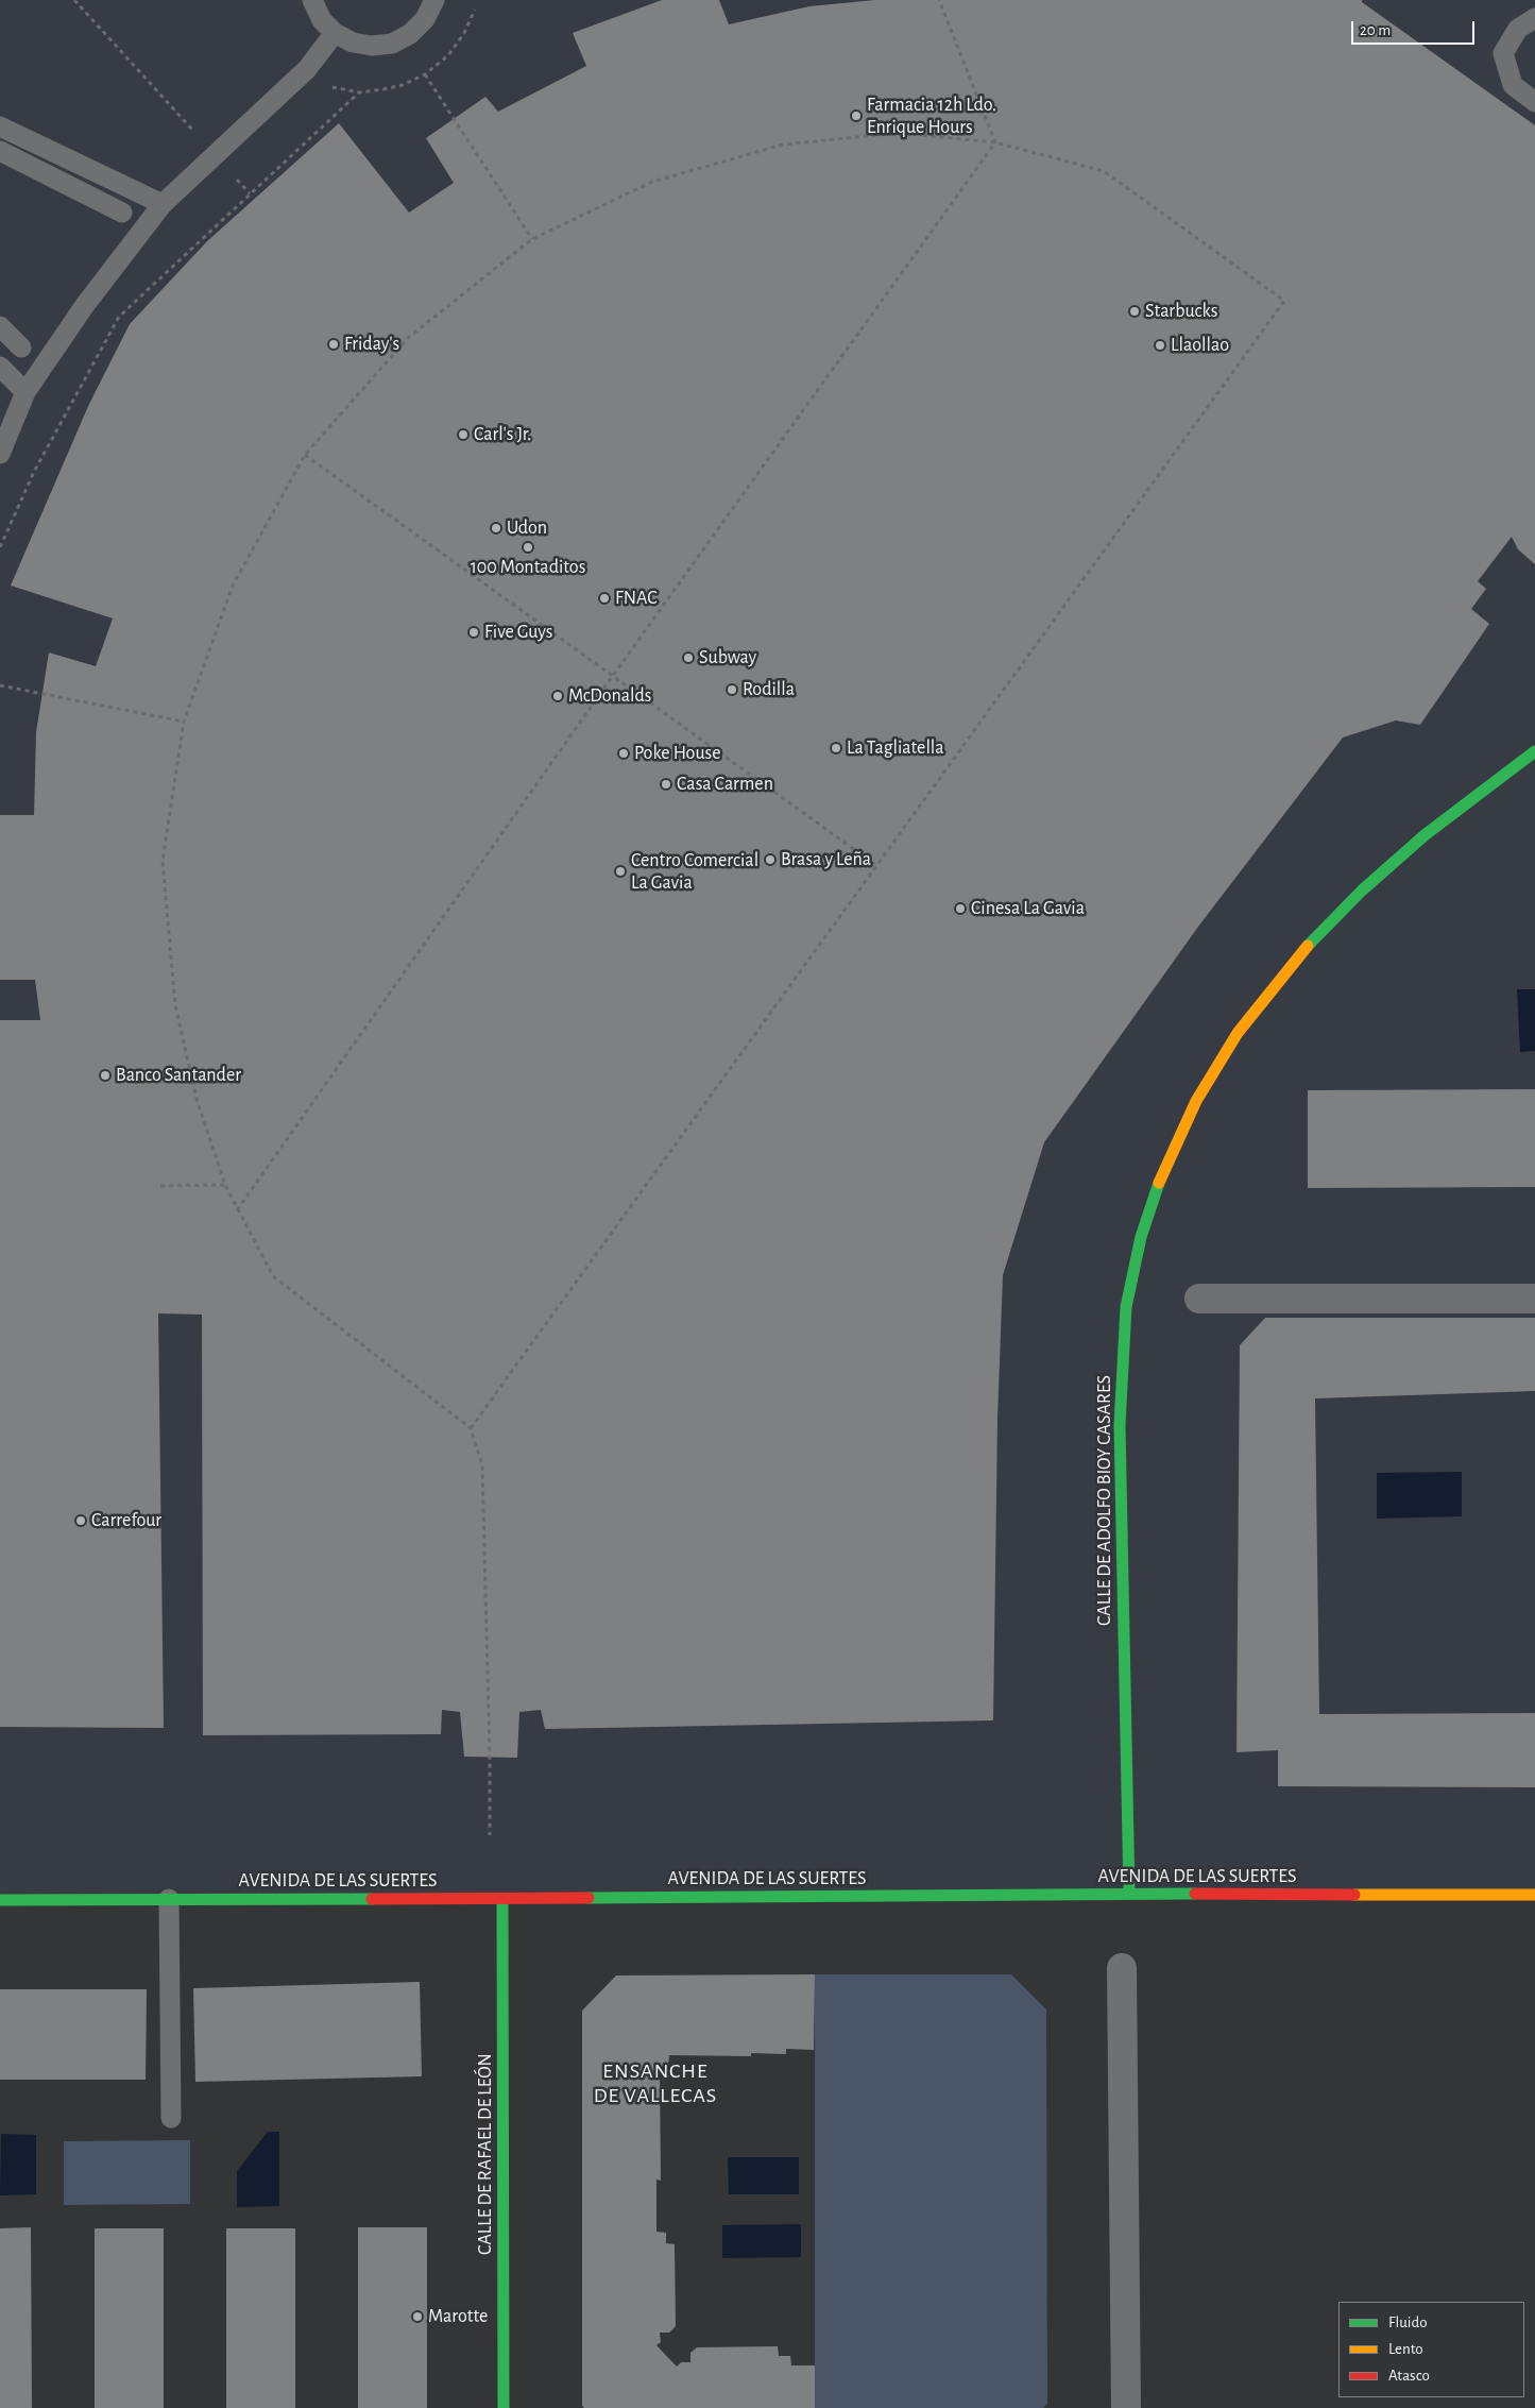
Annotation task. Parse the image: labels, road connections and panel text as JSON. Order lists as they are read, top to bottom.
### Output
{
  "streets": {
    "street": ["CALLE DE ADOLFO BIOY CASARES", "AVENIDA DE LAS SUERTES", "CALLE DE RAFAEL DE LEÓN"]
  },
  "crossings": [
    ["CALLE DE ADOLFO BIOY CASARES", "AVENIDA DE LAS SUERTES"],
    ["AVENIDA DE LAS SUERTES", "CALLE DE RAFAEL DE LEÓN"]
  ],
  "districts": ["ENSANCHE DE VALLECAS"],
  "places": [
    "Farmacia 12h Ldo. Enrique Hours",
    "Starbucks",
    "Friday's",
    "Llaollao",
    "Carl's Jr.",
    "Udon",
    "100 Montaditos",
    "FNAC",
    "Five Guys",
    "Subway",
    "Rodilla",
    "McDonalds",
    "La Tagliatella",
    "Poke House",
    "Casa Carmen",
    "Brasa y Leña",
    "Centro Comercial La Gavia",
    "Cinesa La Gavia",
    "Banco Santander",
    "Carrefour",
    "Marotte"
  ],
  "legend": ["Fluido", "Lento", "Atasco"],
  "scale_bar": "20 m"
}
